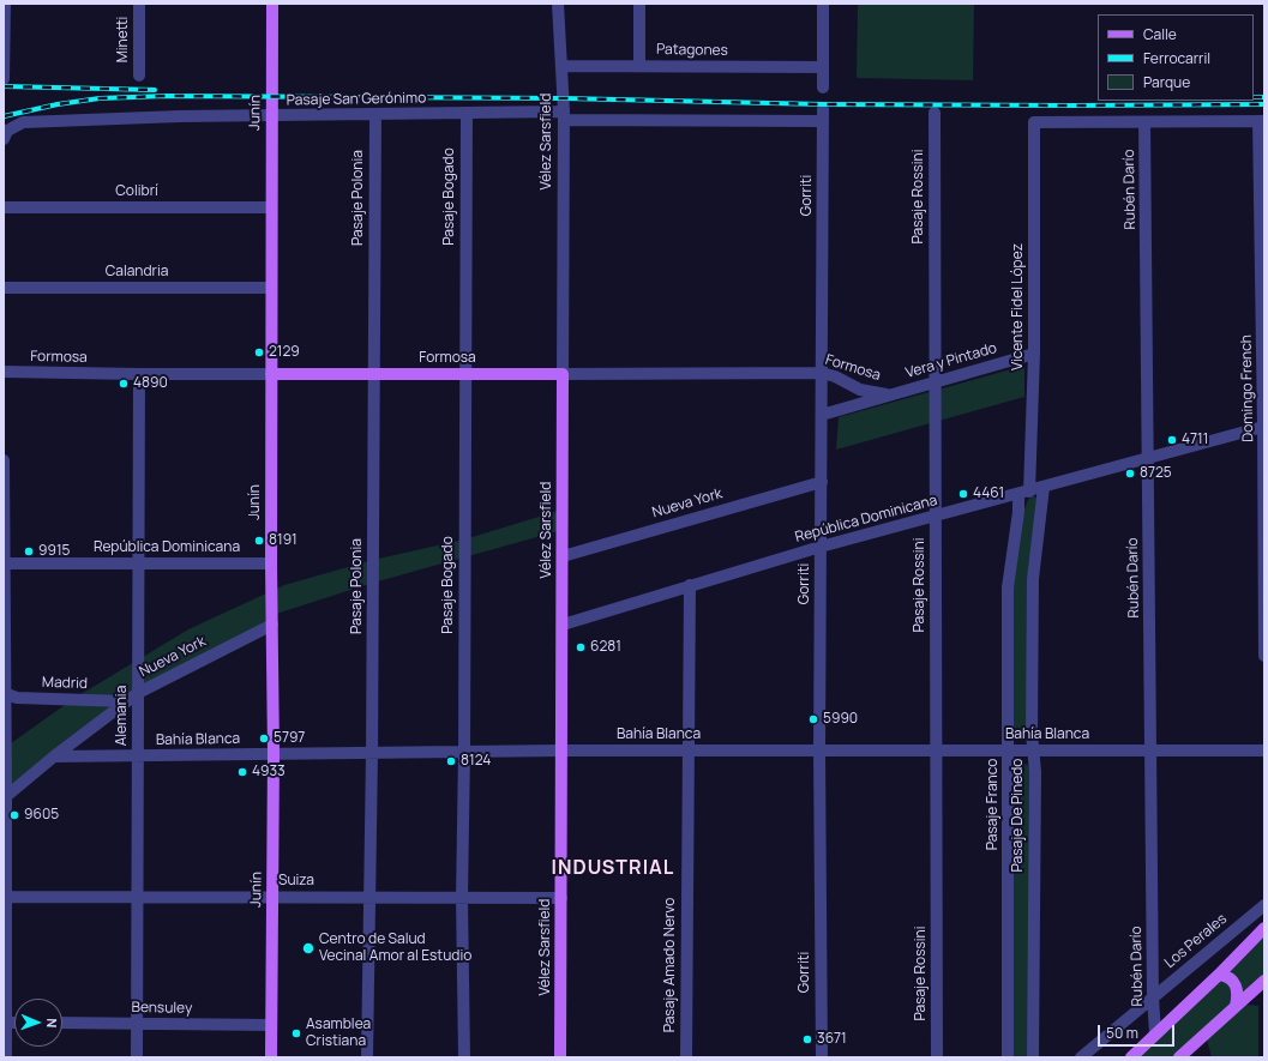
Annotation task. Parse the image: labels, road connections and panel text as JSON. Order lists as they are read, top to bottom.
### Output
{
  "streets": {
    "main road": ["Junín", "Vélez Sarsfield", "Formosa"],
    "street": [
      "Minetti",
      "Patagones",
      "Pasaje San Gerónimo",
      "Rubén Darío",
      "Colibrí",
      "Gorriti",
      "Pasaje Bogado",
      "Pasaje Rossini",
      "Pasaje Polonia",
      "Calandria",
      "Vicente Fidel López",
      "Vera y Pintado",
      "Domingo French",
      "Nueva York",
      "República Dominicana",
      "Madrid",
      "Alemania",
      "Bahía Blanca",
      "Pasaje Franco",
      "Pasaje De Pinedo",
      "Suiza",
      "Los Perales",
      "Pasaje Amado Nervo",
      "Bensuley"
    ]
  },
  "crossings": [
    ["Patagones", "Vélez Sarsfield"],
    ["Pasaje San Gerónimo", "Junín"],
    ["Pasaje San Gerónimo", "Vélez Sarsfield"],
    ["Pasaje San Gerónimo", "Gorriti"],
    ["Pasaje San Gerónimo", "Pasaje Bogado"],
    ["Pasaje San Gerónimo", "Pasaje Polonia"],
    ["Junín", "Colibrí"],
    ["Junín", "Calandria"],
    ["Junín", "Formosa"],
    ["Junín", "Nueva York"],
    ["Junín", "República Dominicana"],
    ["Junín", "Bahía Blanca"],
    ["Junín", "Suiza"],
    ["Junín", "Bensuley"],
    ["Vélez Sarsfield", "Formosa"],
    ["Vélez Sarsfield", "Nueva York"],
    ["Vélez Sarsfield", "República Dominicana"],
    ["Vélez Sarsfield", "Bahía Blanca"],
    ["Vélez Sarsfield", "Suiza"],
    ["Rubén Darío", "Vicente Fidel López"],
    ["Rubén Darío", "República Dominicana"],
    ["Rubén Darío", "Bahía Blanca"],
    ["Rubén Darío", "Los Perales"],
    ["Gorriti", "Formosa"],
    ["Gorriti", "Vera y Pintado"],
    ["Gorriti", "Nueva York"],
    ["Gorriti", "República Dominicana"],
    ["Gorriti", "Bahía Blanca"],
    ["Pasaje Bogado", "Formosa"],
    ["Pasaje Bogado", "Bahía Blanca"],
    ["Pasaje Bogado", "Suiza"],
    ["Pasaje Rossini", "Vera y Pintado"],
    ["Pasaje Rossini", "República Dominicana"],
    ["Pasaje Rossini", "Bahía Blanca"],
    ["Pasaje Polonia", "Formosa"],
    ["Pasaje Polonia", "Bahía Blanca"],
    ["Pasaje Polonia", "Suiza"],
    ["Vicente Fidel López", "Vera y Pintado"],
    ["Vicente Fidel López", "República Dominicana"],
    ["Vicente Fidel López", "Pasaje Franco"],
    ["Formosa", "Vera y Pintado"],
    ["Formosa", "Alemania"],
    ["Domingo French", "República Dominicana"],
    ["Nueva York", "Madrid"],
    ["Nueva York", "Alemania"],
    ["Nueva York", "Bahía Blanca"],
    ["República Dominicana", "Alemania"],
    ["República Dominicana", "Pasaje Franco"],
    ["República Dominicana", "Pasaje De Pinedo"],
    ["República Dominicana", "Pasaje Amado Nervo"],
    ["Alemania", "Bahía Blanca"],
    ["Alemania", "Suiza"],
    ["Alemania", "Bensuley"],
    ["Bahía Blanca", "Pasaje Franco"],
    ["Bahía Blanca", "Pasaje De Pinedo"],
    ["Bahía Blanca", "Pasaje Amado Nervo"]
  ],
  "districts": ["INDUSTRIAL"],
  "places": [
    "2129",
    "4890",
    "4711",
    "8725",
    "4461",
    "8191",
    "9915",
    "6281",
    "5990",
    "5797",
    "8124",
    "4933",
    "9605",
    "Centro de Salud Vecinal Amor al Estudio",
    "Asamblea Cristiana",
    "3671"
  ],
  "legend": ["Calle", "Ferrocarril", "Parque"],
  "scale_bar": "50 m",
  "north": "right"
}
